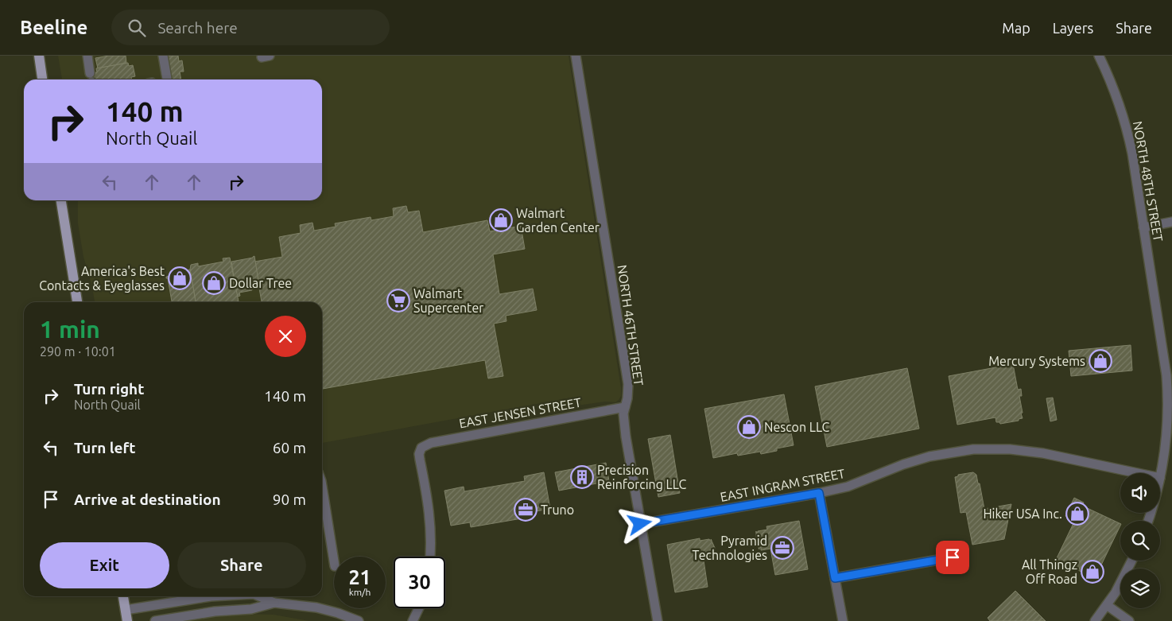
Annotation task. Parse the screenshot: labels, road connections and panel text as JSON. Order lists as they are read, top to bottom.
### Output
{
  "streets": {
    "street": [
      "NORTH 48TH STREET",
      "NORTH 46TH STREET",
      "EAST JENSEN STREET",
      "EAST INGRAM STREET"
    ]
  },
  "crossings": [
    ["NORTH 46TH STREET", "EAST JENSEN STREET"],
    ["NORTH 46TH STREET", "EAST INGRAM STREET"]
  ],
  "places": {
    "shop": [
      "Walmart Garden Center",
      "America's Best Contacts & Eyeglasses",
      "Dollar Tree",
      "Mercury Systems",
      "Nescon LLC",
      "Hiker USA Inc.",
      "All Thingz Off Road"
    ],
    "supermarket": ["Walmart Supercenter"],
    "building": ["Precision Reinforcing LLC"],
    "office": ["Truno", "Pyramid Technologies"]
  },
  "page": {
    "header": "Beeline",
    "search": "Search here",
    "nav": ["Map", "Layers", "Share"],
    "turn": ["140 m", "North Quail"],
    "heading": ["1 min", "290 m · 10:01"],
    "list": [
      {
        "name": "Turn right",
        "note": "North Quail",
        "value": "140 m"
      },
      {
        "name": "Turn left",
        "value": "60 m"
      },
      {
        "name": "Arrive at destination",
        "value": "90 m"
      }
    ],
    "buttons": ["Exit", "Share"],
    "speed": "21 km/h",
    "limit": "30"
  }
}
